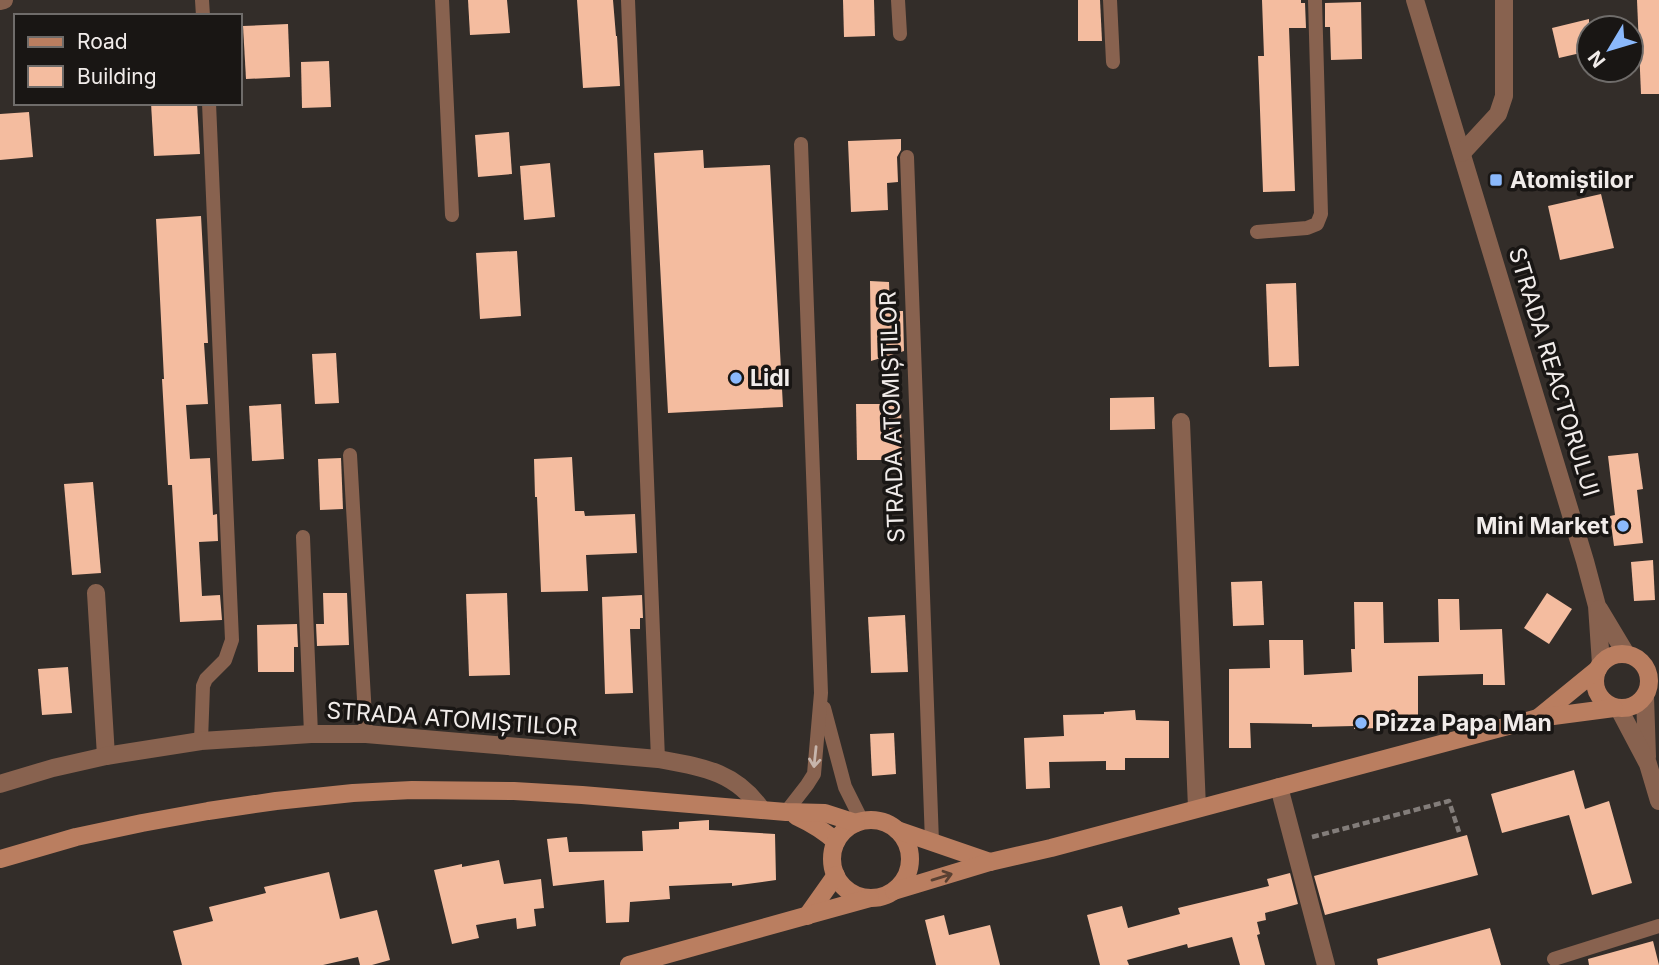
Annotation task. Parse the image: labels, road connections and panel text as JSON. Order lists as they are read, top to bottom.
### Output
{
  "streets": {
    "street": ["STRADA REACTORULUI", "STRADA ATOMIȘTILOR"]
  },
  "places": {
    "transit": ["Atomiștilor"],
    "other": ["Lidl", "Mini Market", "Pizza Papa Man"]
  },
  "legend": ["Road", "Building"],
  "north": "bottom left"
}
